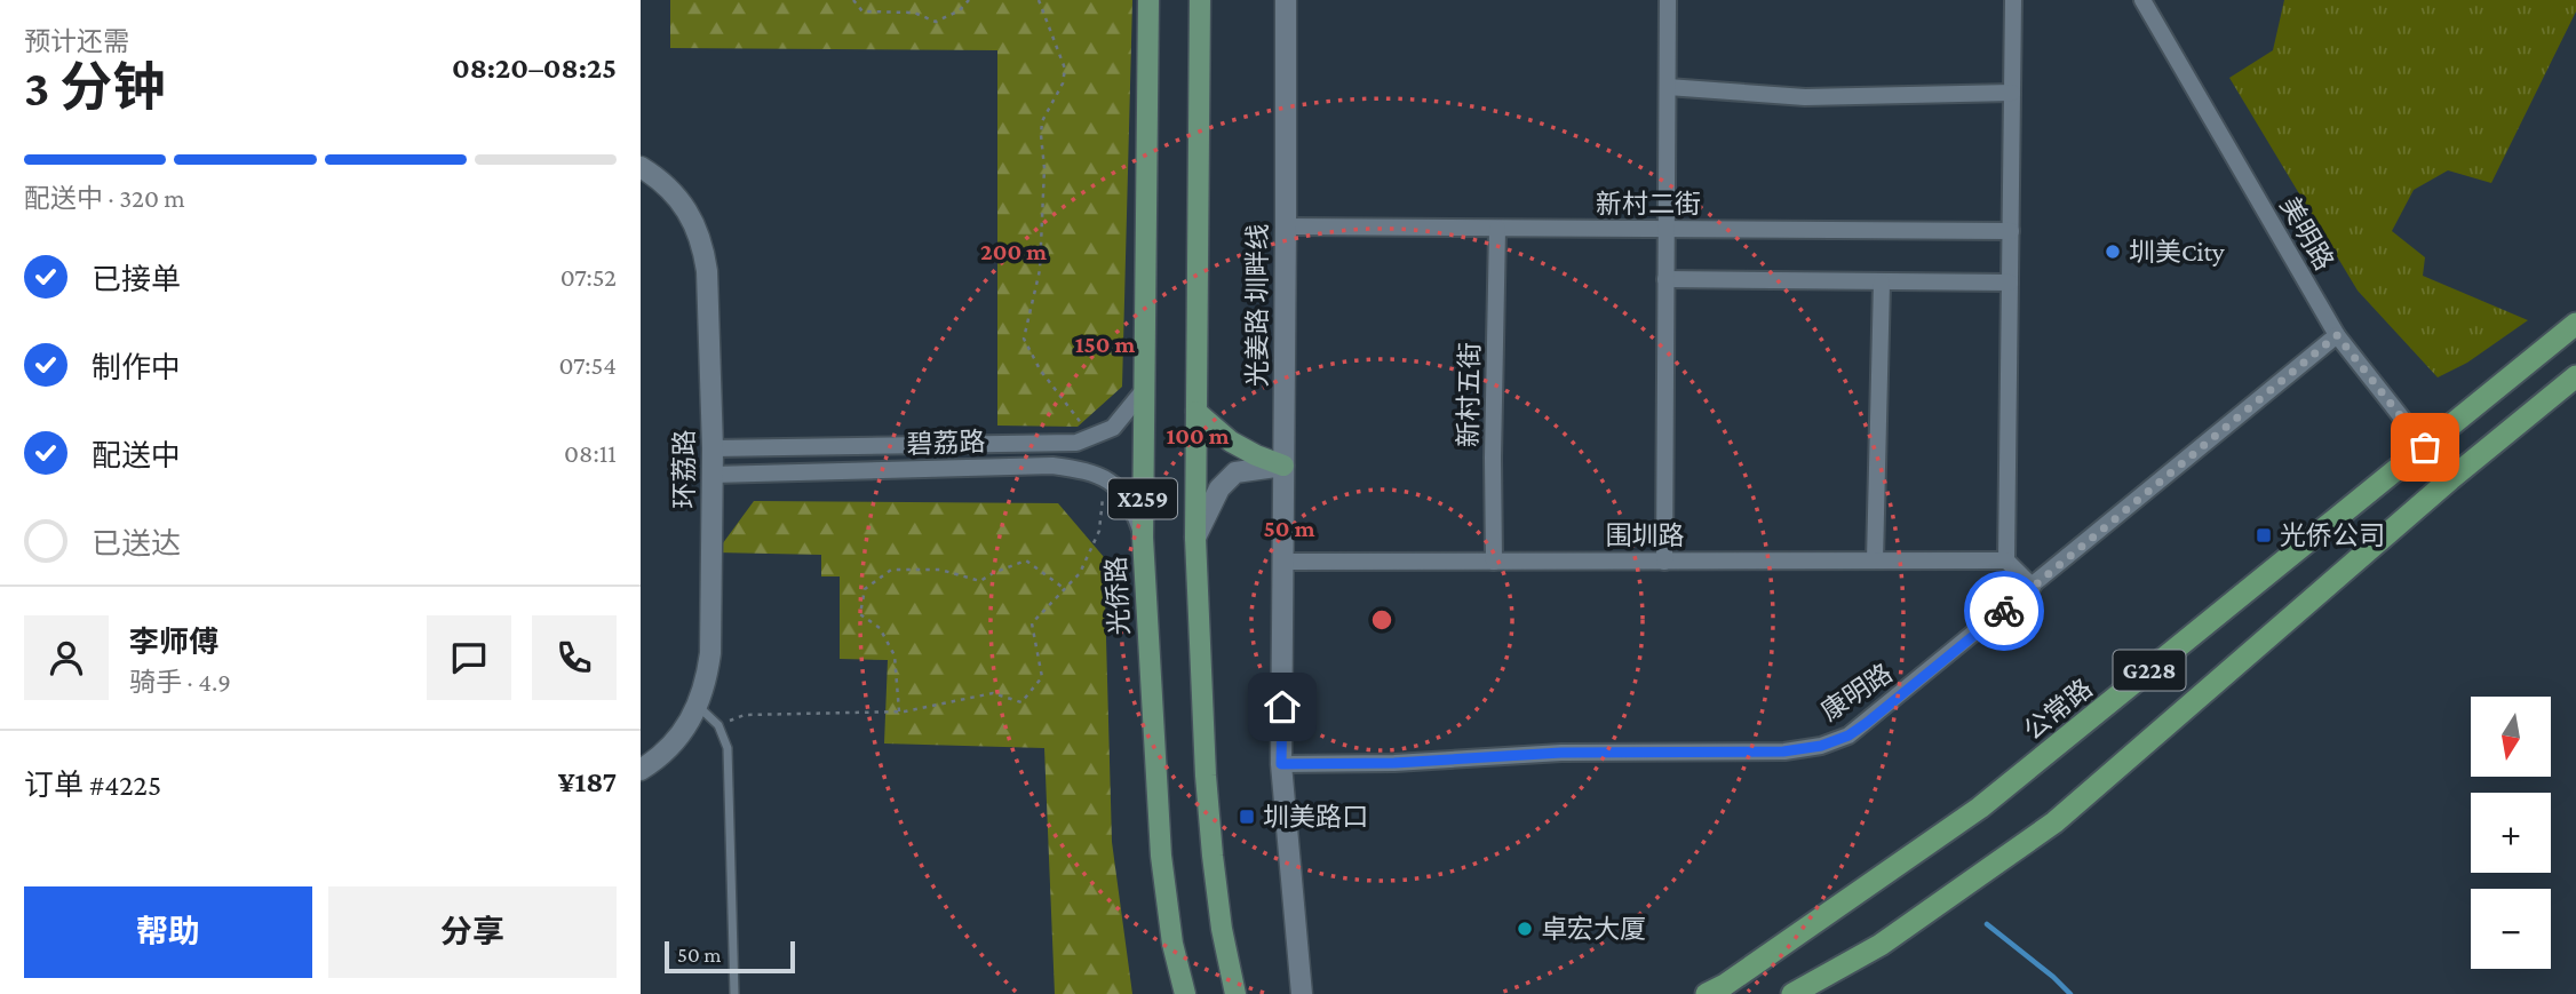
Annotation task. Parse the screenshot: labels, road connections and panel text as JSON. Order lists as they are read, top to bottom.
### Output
{
  "streets": {
    "highway": ["G228", "公常路"],
    "main road": ["X259", "光侨路"],
    "street": [
      "新村二街",
      "美明路",
      "光姜路 圳畔线",
      "新村五街",
      "碧荔路",
      "环荔路",
      "围圳路",
      "康明路"
    ]
  },
  "crossings": [
    ["新村二街", "光姜路 圳畔线"],
    ["新村二街", "新村五街"],
    ["美明路", "G228"],
    ["美明路", "康明路"],
    ["美明路", "公常路"],
    ["光姜路 圳畔线", "围圳路"],
    ["光姜路 圳畔线", "康明路"],
    ["新村五街", "围圳路"],
    ["碧荔路", "环荔路"],
    ["碧荔路", "光侨路"]
  ],
  "places": {
    "other": ["圳美City", "卓宏大厦"],
    "transit": ["光侨公司", "圳美路口"]
  },
  "scale_bar": "50 m",
  "north": "bottom",
  "page": {
    "heading": ["3 分钟", "预计还需", "08:20–08:25"],
    "panel": [
      "李师傅",
      "骑手 · 4.9",
      "订单 #4225",
      "¥187"
    ],
    "bar": "配送中 · 320 m",
    "list": [
      ["已接单", "07:52"],
      ["制作中", "07:54"],
      ["配送中", "08:11"],
      "已送达"
    ],
    "map_buttons": ["+", "−"],
    "buttons": ["帮助", "分享"],
    "scale": "50 m"
  },
  "rings": [
    "200 m",
    "150 m",
    "100 m",
    "50 m"
  ]
}
